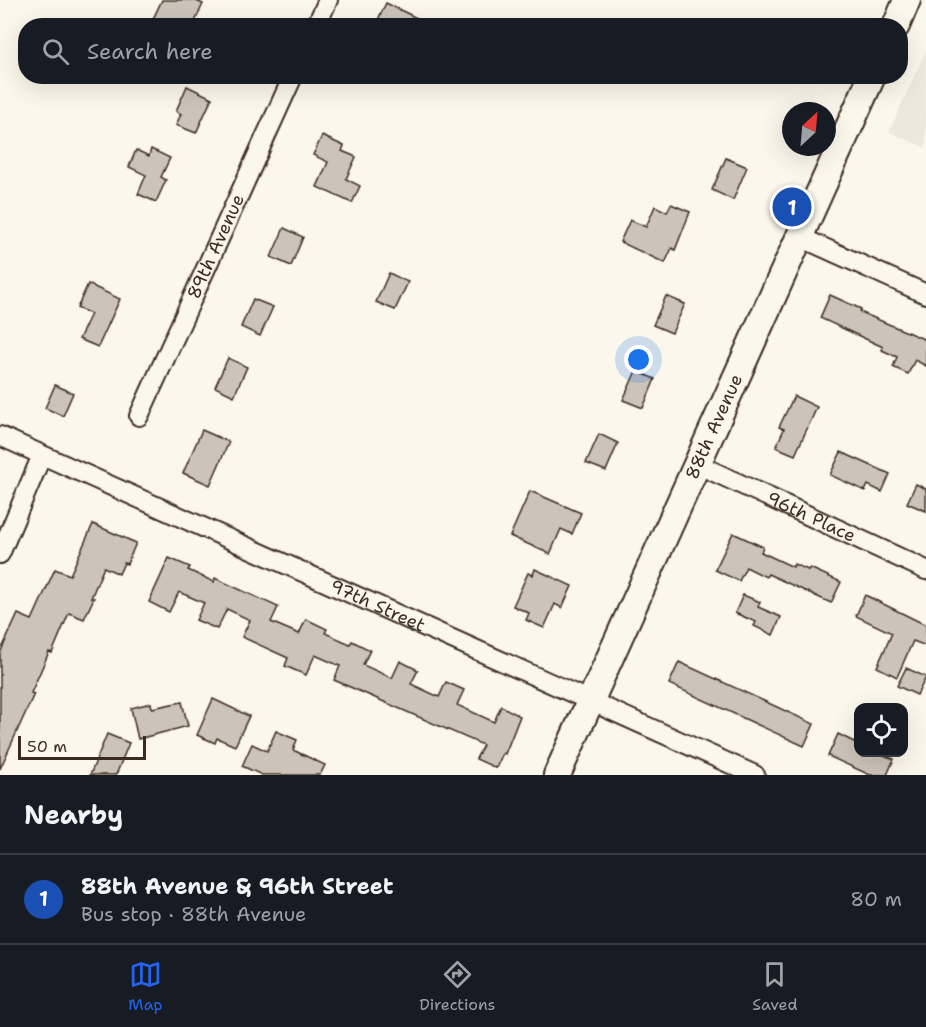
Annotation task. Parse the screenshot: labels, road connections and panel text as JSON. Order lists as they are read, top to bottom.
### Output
{
  "streets": {
    "street": [
      "89th Avenue",
      "88th Avenue",
      "96th Place",
      "97th Street"
    ]
  },
  "crossings": [
    ["88th Avenue", "96th Place"],
    ["88th Avenue", "97th Street"]
  ],
  "scale_bar": "50 m",
  "north": "top right",
  "page": {
    "search": "Search here",
    "pins": "1",
    "scale": "50 m",
    "heading": "Nearby",
    "list": [
      {
        "mark": "1",
        "name": "88th Avenue & 96th Street",
        "note": "Bus stop · 88th Avenue",
        "value": "80 m"
      }
    ],
    "nav": ["Map", "Directions", "Saved"]
  }
}
